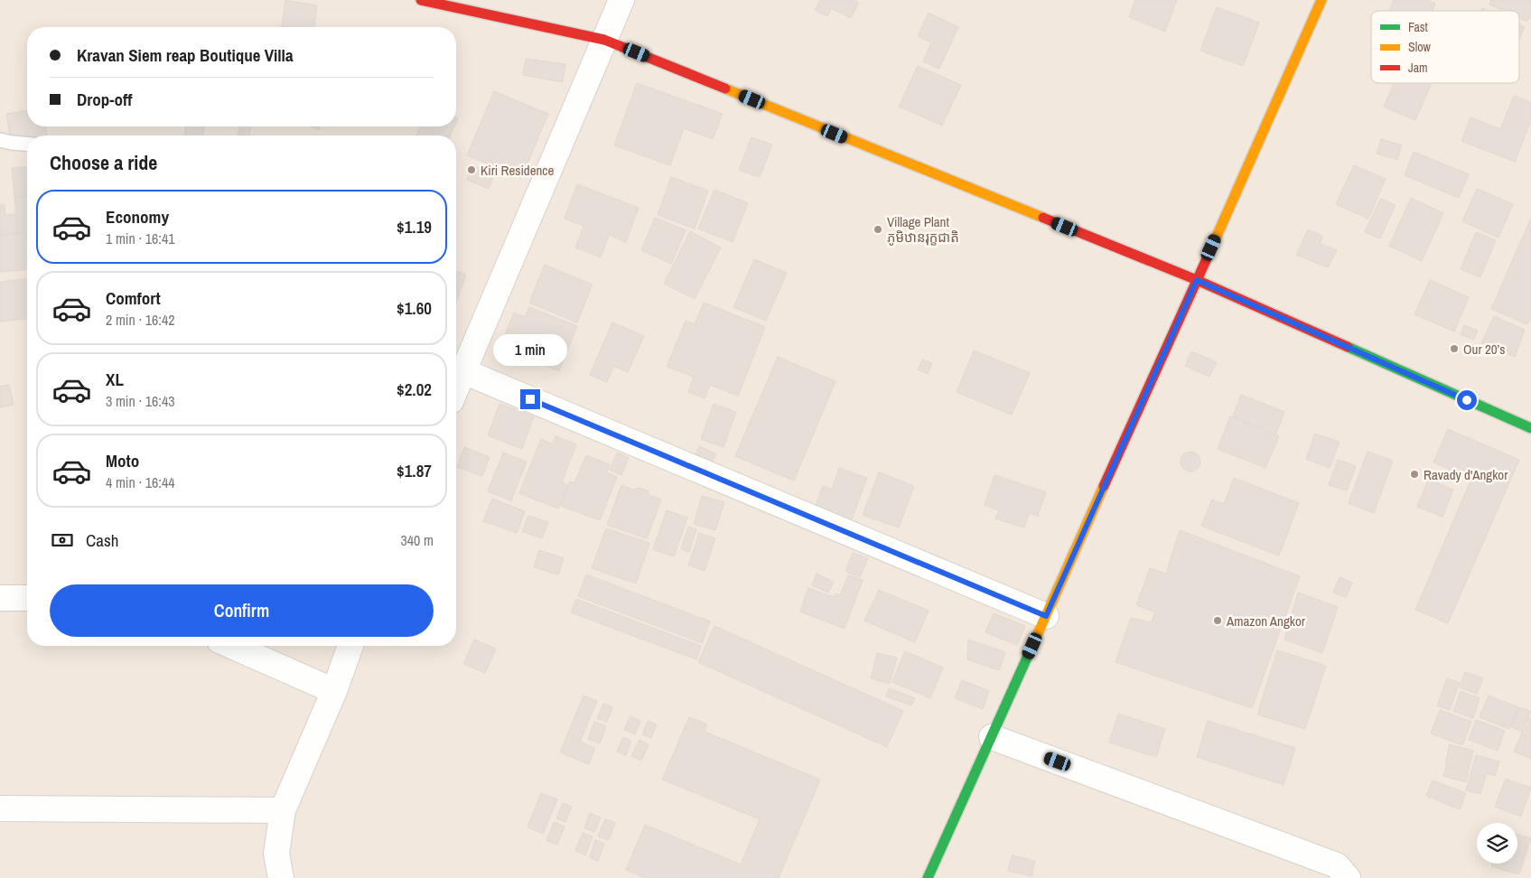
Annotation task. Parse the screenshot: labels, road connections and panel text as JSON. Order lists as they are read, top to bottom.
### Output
{
  "places": [
    "Kiri Residence",
    "Village Plant ភូមិឋានរុក្ខជាតិ",
    "Our 20’s",
    "Ravady d'Angkor",
    "Amazon Angkor"
  ],
  "legend": ["Fast", "Slow", "Jam"],
  "page": {
    "banner": ["Kravan Siem reap Boutique Villa", "Drop-off"],
    "heading": "Choose a ride",
    "list": [
      {
        "name": "Economy",
        "note": "1 min · 16:41",
        "value": "$1.19"
      },
      {
        "name": "Comfort",
        "note": "2 min · 16:42",
        "value": "$1.60"
      },
      {
        "name": "XL",
        "note": "3 min · 16:43",
        "value": "$2.02"
      },
      {
        "name": "Moto",
        "note": "4 min · 16:44",
        "value": "$1.87"
      }
    ],
    "bubble": "1 min",
    "pay": ["Cash", "340 m"],
    "buttons": "Confirm"
  }
}
